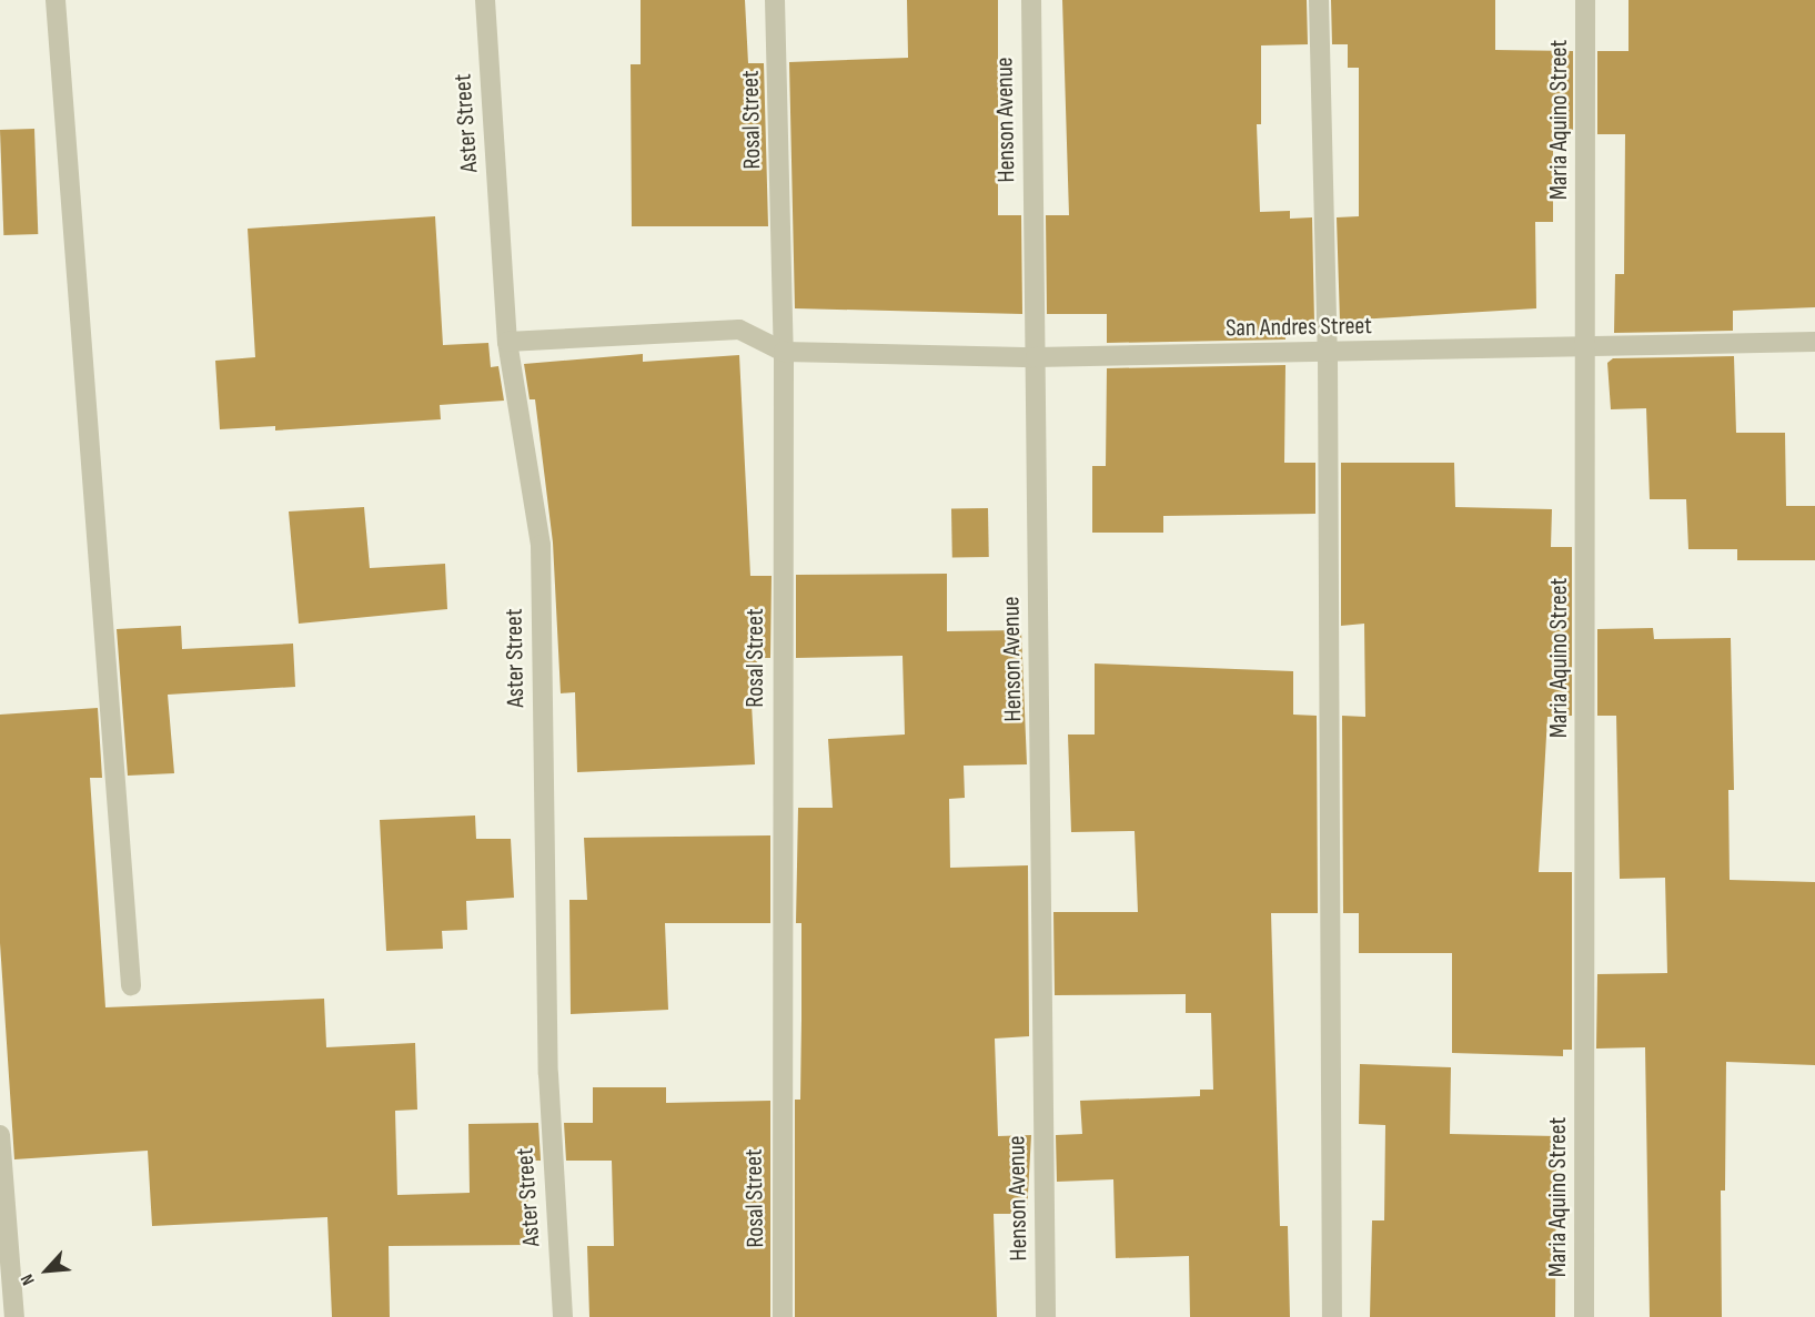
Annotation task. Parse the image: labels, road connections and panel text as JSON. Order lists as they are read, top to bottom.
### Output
{
  "streets": {
    "street": [
      "Rosal Street",
      "Henson Avenue",
      "Maria Aquino Street",
      "Aster Street",
      "San Andres Street"
    ]
  },
  "crossings": [
    ["Rosal Street", "San Andres Street"],
    ["Henson Avenue", "San Andres Street"],
    ["Maria Aquino Street", "San Andres Street"]
  ],
  "north": "bottom left"
}
